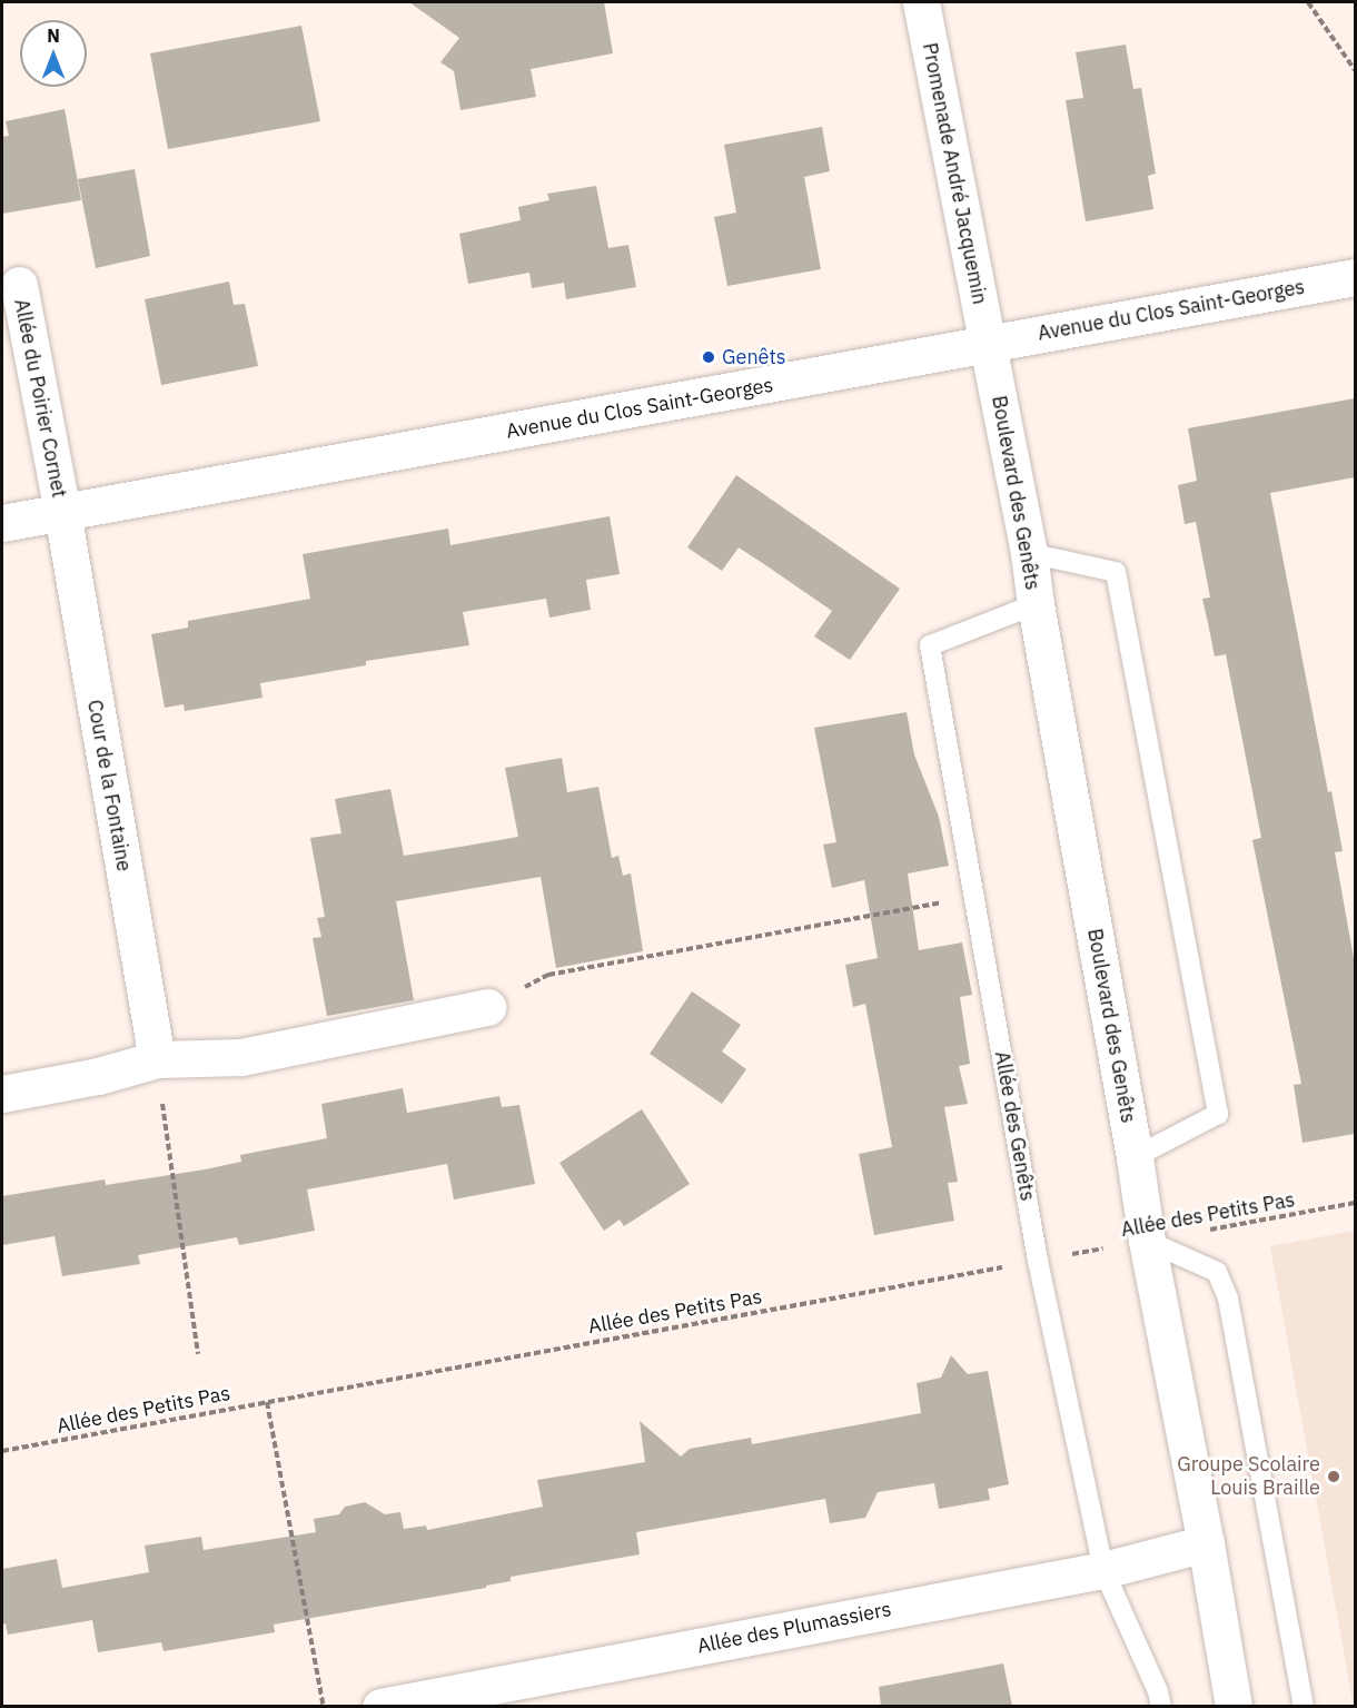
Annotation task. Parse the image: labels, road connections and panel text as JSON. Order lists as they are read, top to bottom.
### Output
{
  "streets": {
    "street": [
      "Promenade André Jacquemin",
      "Avenue du Clos Saint-Georges",
      "Allée du Poirier Cornet",
      "Boulevard des Genêts",
      "Cour de la Fontaine",
      "Allée des Plumassiers"
    ],
    "lane": ["Allée des Genêts"],
    "path": ["Allée des Petits Pas"]
  },
  "crossings": [
    ["Promenade André Jacquemin", "Avenue du Clos Saint-Georges"],
    ["Promenade André Jacquemin", "Boulevard des Genêts"],
    ["Avenue du Clos Saint-Georges", "Allée du Poirier Cornet"],
    ["Avenue du Clos Saint-Georges", "Boulevard des Genêts"],
    ["Avenue du Clos Saint-Georges", "Cour de la Fontaine"],
    ["Allée du Poirier Cornet", "Cour de la Fontaine"],
    ["Boulevard des Genêts", "Allée des Genêts"],
    ["Boulevard des Genêts", "Allée des Petits Pas"],
    ["Boulevard des Genêts", "Allée des Plumassiers"],
    ["Allée des Genêts", "Allée des Petits Pas"],
    ["Allée des Genêts", "Allée des Plumassiers"]
  ],
  "places": ["Genêts", "Groupe Scolaire Louis Braille"],
  "north": "top"
}
